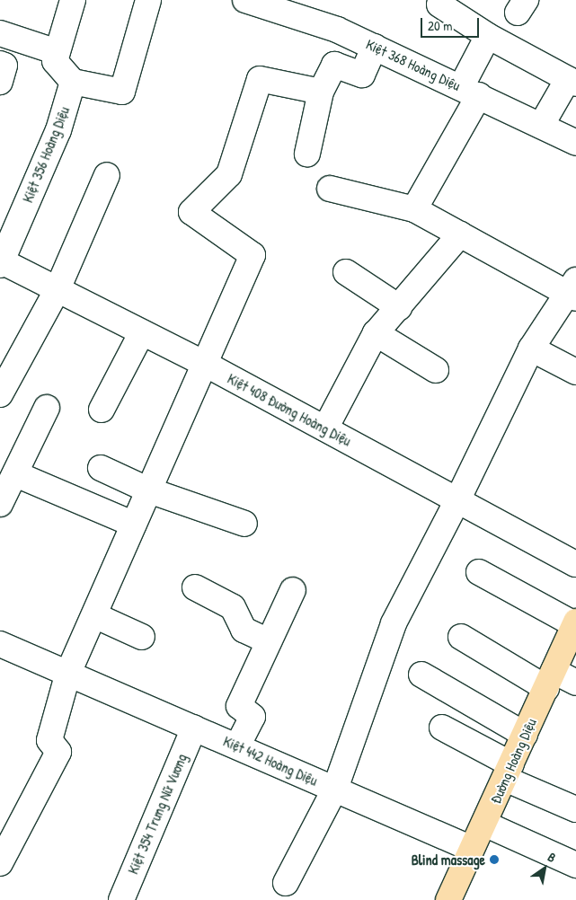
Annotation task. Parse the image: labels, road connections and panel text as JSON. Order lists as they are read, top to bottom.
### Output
{
  "streets": {
    "main road": ["Đường Hoàng Diệu"],
    "street": [
      "Kiệt 368 Hoàng Diệu",
      "Kiệt 356 Hoàng Diệu",
      "Kiệt 408 Đường Hoàng Diệu",
      "Kiệt 442 Hoàng Diệu",
      "Kiệt 354 Trưng Nữ Vương"
    ]
  },
  "crossings": [
    ["Kiệt 356 Hoàng Diệu", "Kiệt 408 Đường Hoàng Diệu"],
    ["Kiệt 442 Hoàng Diệu", "Đường Hoàng Diệu"],
    ["Kiệt 442 Hoàng Diệu", "Kiệt 354 Trưng Nữ Vương"]
  ],
  "places": ["Blind massage"],
  "scale_bar": "20 m",
  "north": "top right"
}
